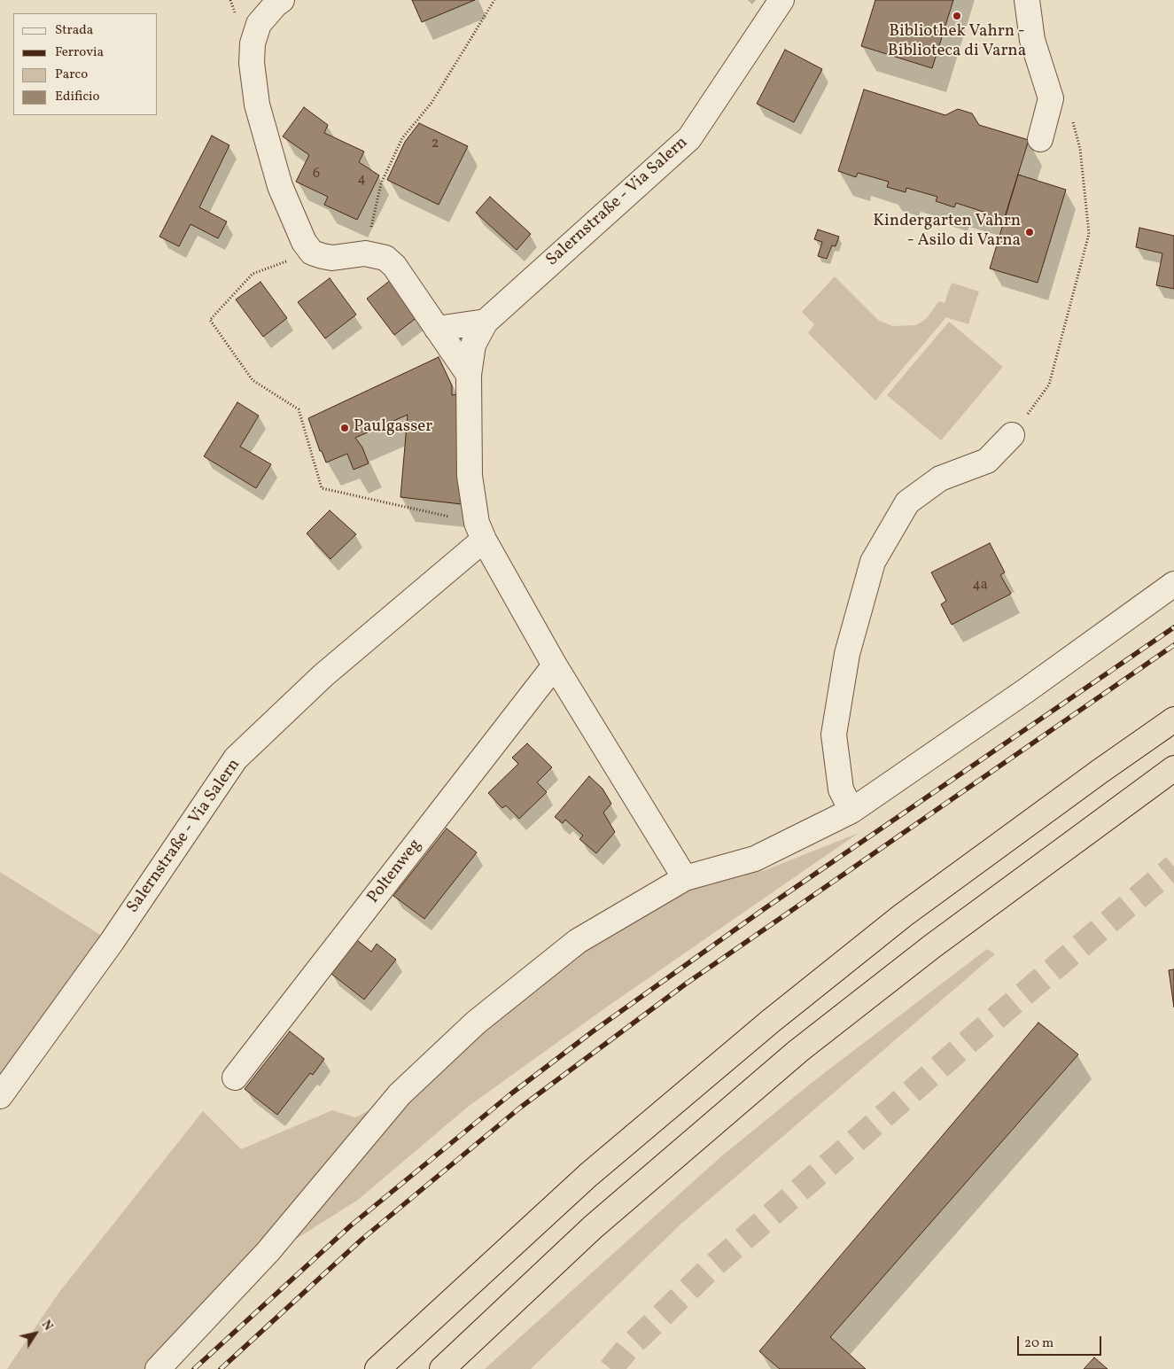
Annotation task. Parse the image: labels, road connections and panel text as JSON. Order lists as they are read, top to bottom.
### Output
{
  "streets": {
    "street": ["Salernstraße - Via Salern", "Poltenweg"]
  },
  "places": ["Bibliothek Vahrn - Biblioteca di Varna", "Kindergarten Vahrn - Asilo di Varna", "Paulgasser"],
  "house_numbers": [
    "2",
    "6",
    "4",
    "4a"
  ],
  "legend": [
    "Strada",
    "Ferrovia",
    "Parco",
    "Edificio"
  ],
  "scale_bar": "20 m",
  "north": "top right"
}
